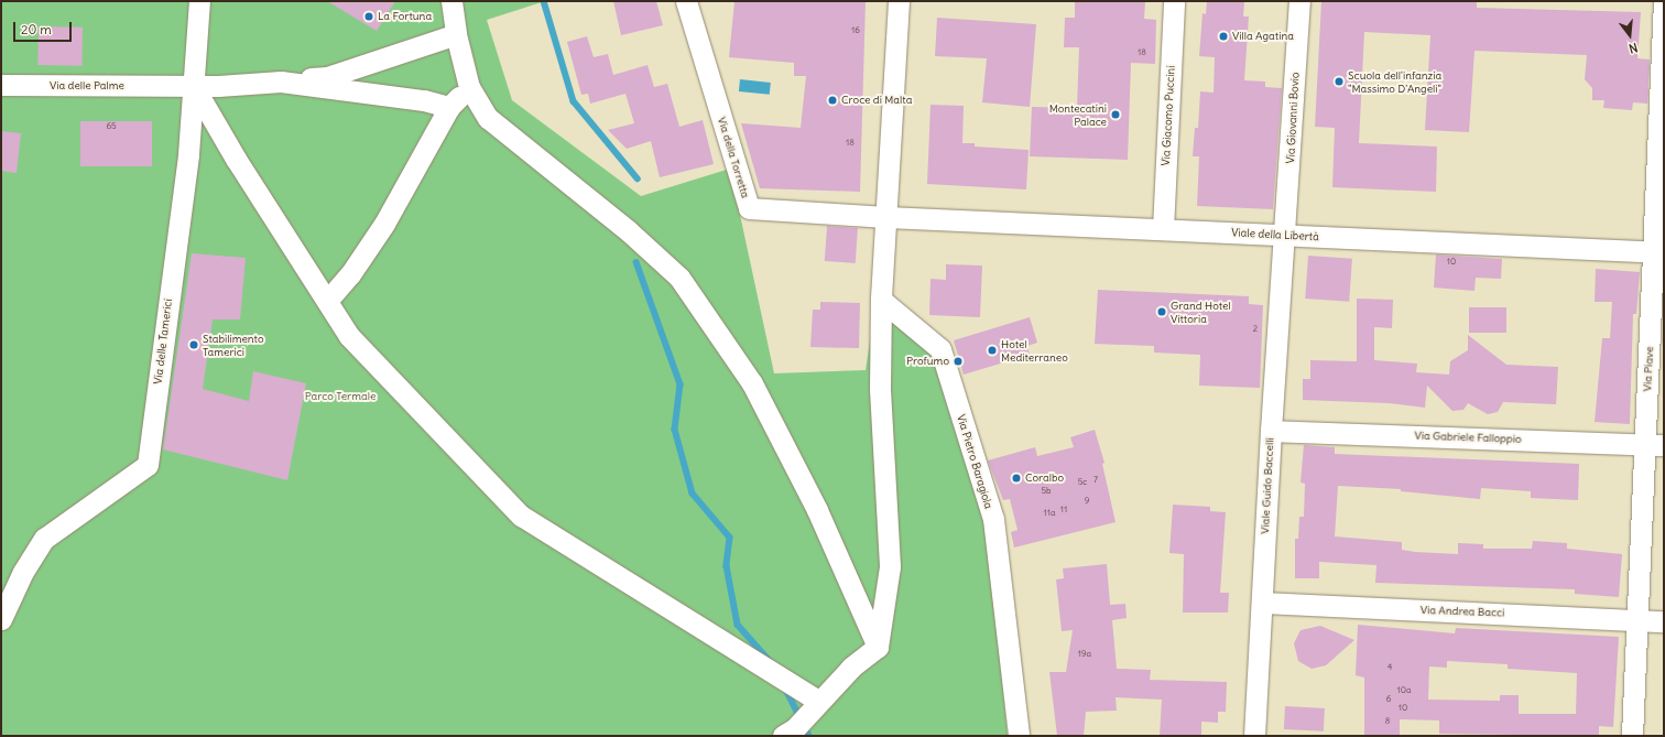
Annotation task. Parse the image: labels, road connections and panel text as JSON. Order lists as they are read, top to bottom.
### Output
{
  "streets": {
    "street": [
      "Via delle Palme",
      "Via Giacomo Puccini",
      "Via Giovanni Bovio",
      "Via della Torretta",
      "Viale della Libertà",
      "Via delle Tamerici",
      "Via Piave",
      "Via Gabriele Falloppio",
      "Via Pietro Baragiola",
      "Viale Guido Baccelli",
      "Via Andrea Bacci"
    ]
  },
  "crossings": [
    ["Via delle Palme", "Via delle Tamerici"],
    ["Via Giacomo Puccini", "Viale della Libertà"],
    ["Via Giovanni Bovio", "Viale della Libertà"],
    ["Via Giovanni Bovio", "Viale Guido Baccelli"],
    ["Via della Torretta", "Viale della Libertà"],
    ["Viale della Libertà", "Via Piave"],
    ["Viale della Libertà", "Viale Guido Baccelli"],
    ["Via Piave", "Via Gabriele Falloppio"],
    ["Via Piave", "Via Andrea Bacci"],
    ["Via Gabriele Falloppio", "Viale Guido Baccelli"],
    ["Viale Guido Baccelli", "Via Andrea Bacci"]
  ],
  "parks": ["Parco Termale"],
  "places": [
    "La Fortuna",
    "Villa Agatina",
    "Scuola dell'infanzia \"Massimo D'Angeli\"",
    "Croce di Malta",
    "Montecatini Palace",
    "Grand Hotel Vittoria",
    "Stabilimento Tamerici",
    "Hotel Mediterraneo",
    "Profumo",
    "Coralbo"
  ],
  "house_numbers": [
    "16",
    "18",
    "65",
    "18",
    "10",
    "2",
    "7",
    "5c",
    "5b",
    "9",
    "11",
    "11a",
    "19a",
    "4",
    "10a",
    "6",
    "10",
    "8"
  ],
  "scale_bar": "20 m",
  "north": "bottom"
}
